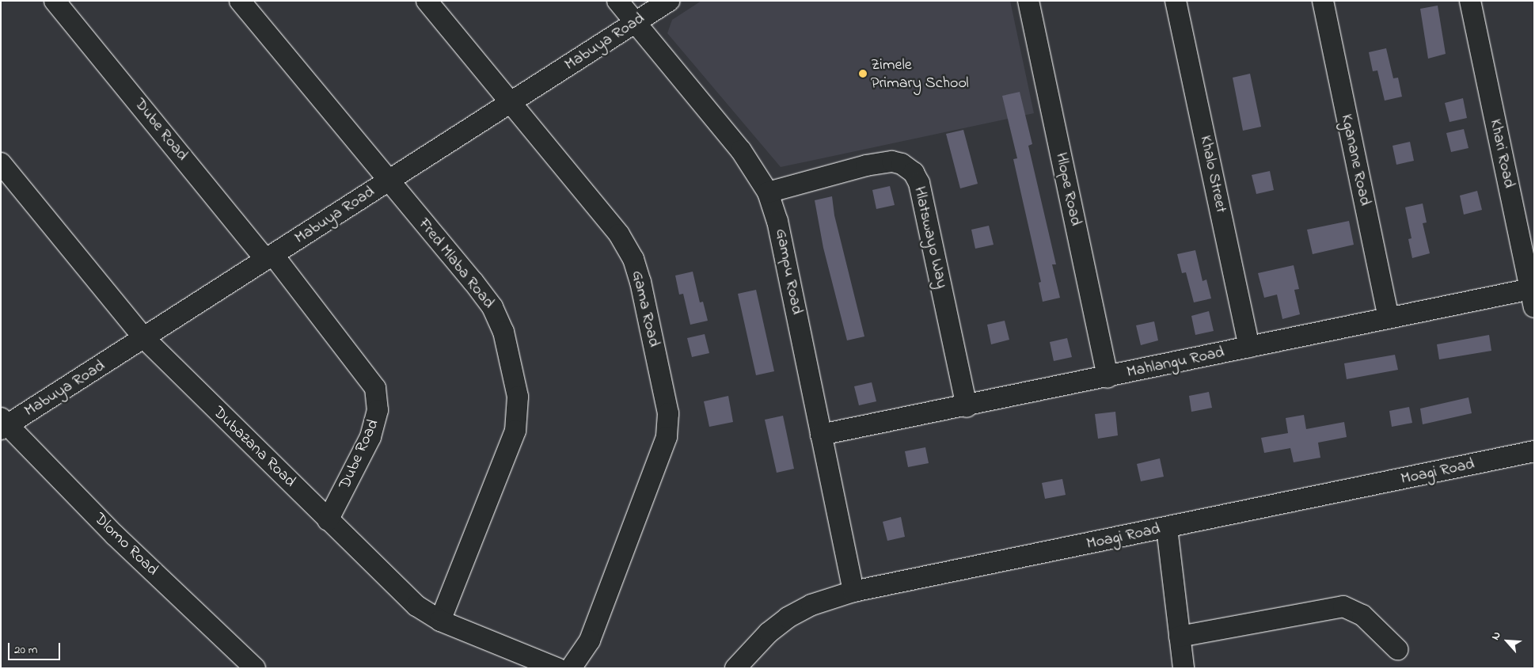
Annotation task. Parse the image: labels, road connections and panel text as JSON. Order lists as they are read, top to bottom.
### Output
{
  "streets": {
    "street": [
      "Mabuya Road",
      "Dube Road",
      "Khari Road",
      "Kganane Road",
      "Khalo Street",
      "Hlope Road",
      "Hlatswayo Way",
      "Fred Mlaba Road",
      "Gampu Road",
      "Gama Road",
      "Mahlangu Road",
      "Dubazana Road",
      "Moagi Road",
      "Dlomo Road"
    ]
  },
  "crossings": [
    ["Mabuya Road", "Dube Road"],
    ["Mabuya Road", "Fred Mlaba Road"],
    ["Mabuya Road", "Gampu Road"],
    ["Mabuya Road", "Gama Road"],
    ["Mabuya Road", "Dubazana Road"],
    ["Mabuya Road", "Dlomo Road"],
    ["Dube Road", "Dubazana Road"],
    ["Khari Road", "Mahlangu Road"],
    ["Kganane Road", "Mahlangu Road"],
    ["Khalo Street", "Mahlangu Road"],
    ["Hlope Road", "Mahlangu Road"],
    ["Hlatswayo Way", "Gampu Road"],
    ["Hlatswayo Way", "Mahlangu Road"],
    ["Fred Mlaba Road", "Dubazana Road"],
    ["Gampu Road", "Mahlangu Road"],
    ["Gampu Road", "Moagi Road"]
  ],
  "places": ["Zimele Primary School"],
  "scale_bar": "20 m",
  "north": "top left"
}
